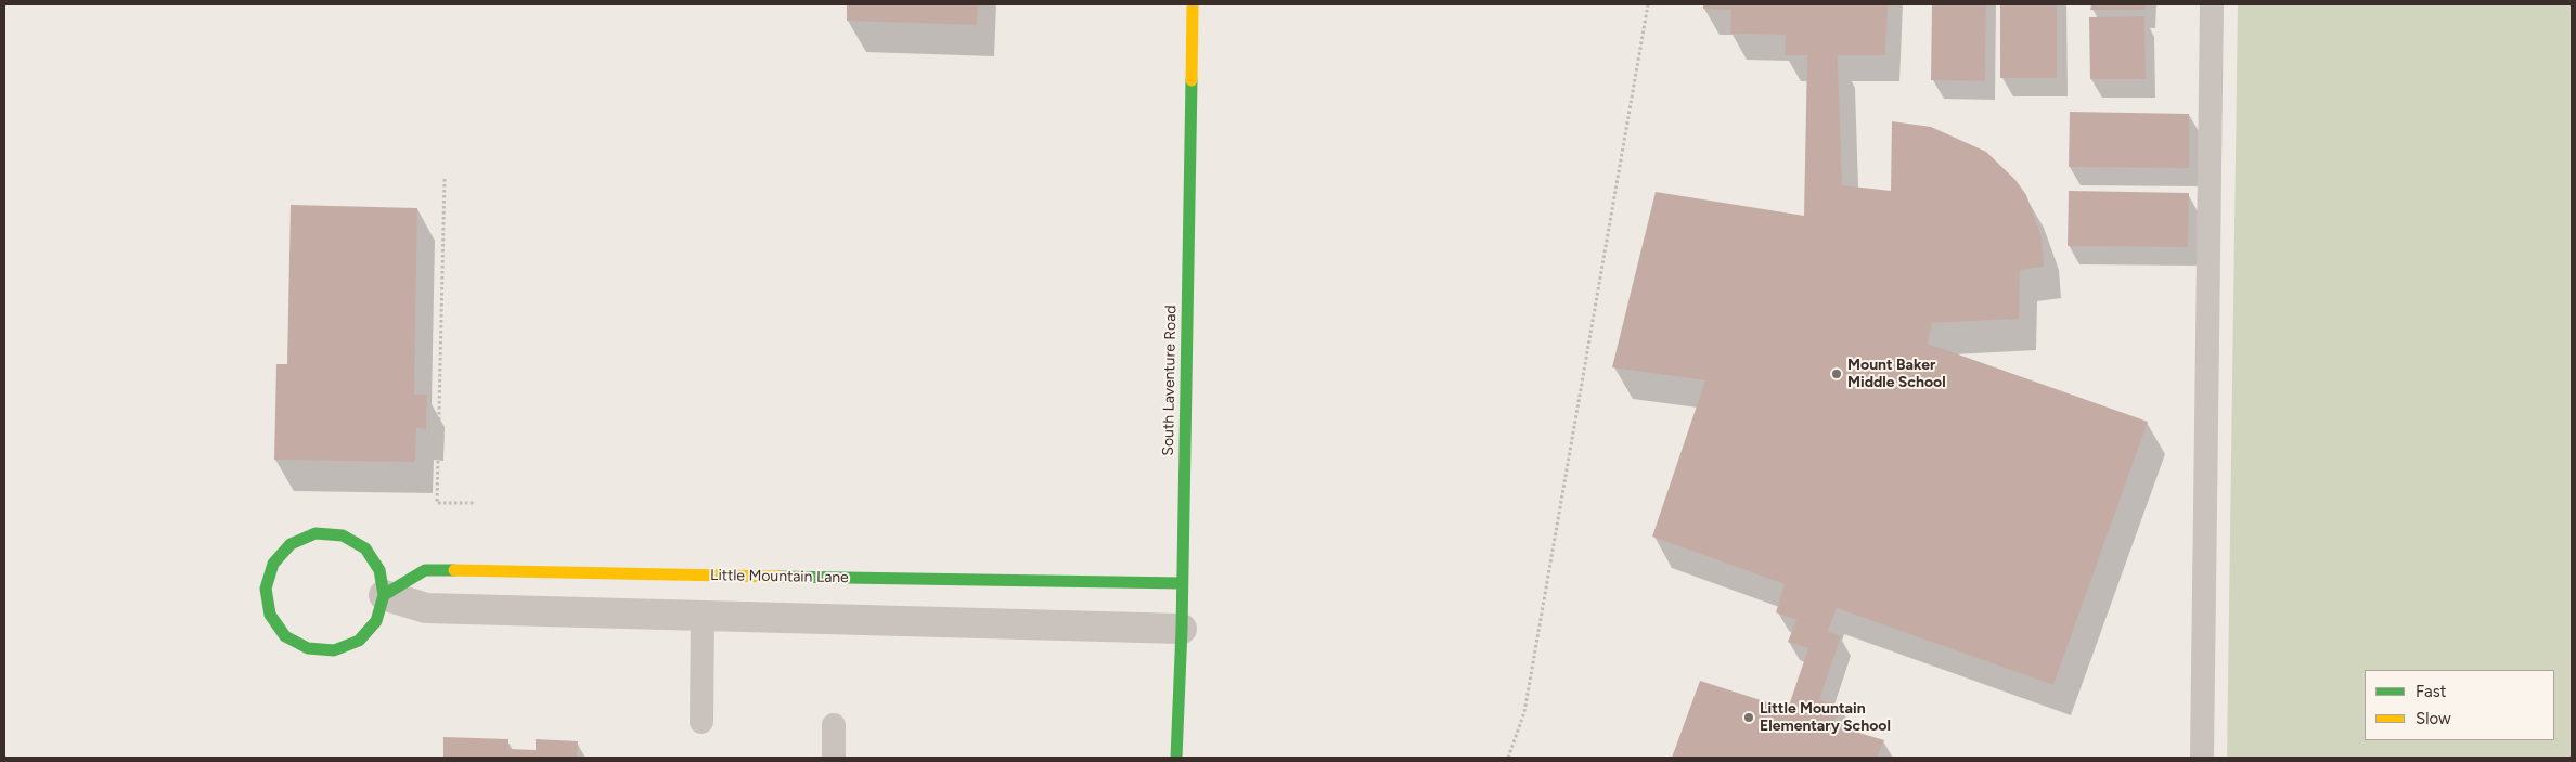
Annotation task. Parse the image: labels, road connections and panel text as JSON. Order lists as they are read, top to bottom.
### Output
{
  "streets": {
    "street": ["South Laventure Road", "Little Mountain Lane"]
  },
  "crossings": [
    ["South Laventure Road", "Little Mountain Lane"]
  ],
  "places": ["Mount Baker Middle School", "Little Mountain Elementary School"],
  "legend": ["Fast", "Slow"]
}
